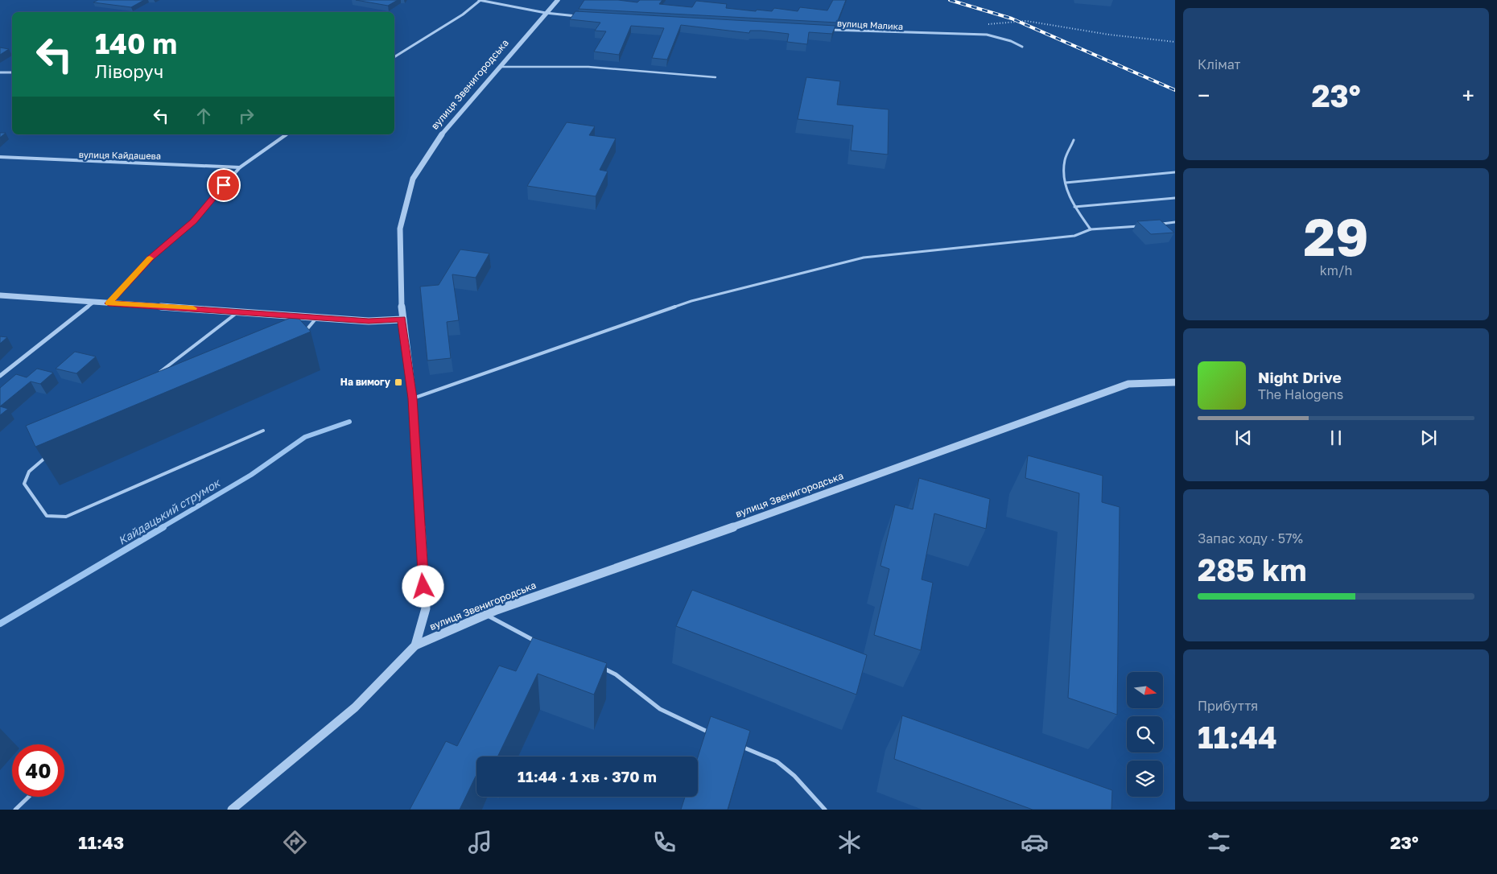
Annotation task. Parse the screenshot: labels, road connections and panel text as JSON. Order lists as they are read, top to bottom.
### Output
{
  "streets": {
    "street": ["вулиця Малика", "вулиця Звенигородська", "вулиця Кайдашева"]
  },
  "water": ["Кайдацький струмок"],
  "places": {
    "transit": ["На вимогу"]
  },
  "north": "right",
  "page": {
    "tile": [
      "Клімат",
      ["29", "km/h"],
      ["Запас ходу · 57%", "285 km"],
      ["Прибуття", "11:44"]
    ],
    "turn": ["140 m", "Ліворуч"],
    "heat": ["−", "23°", "+"],
    "song": ["Night Drive", "The Halogens"],
    "limit": "40",
    "trip": "11:44 · 1 хв · 370 m",
    "tabs": ["11:43", "23°"]
  }
}
